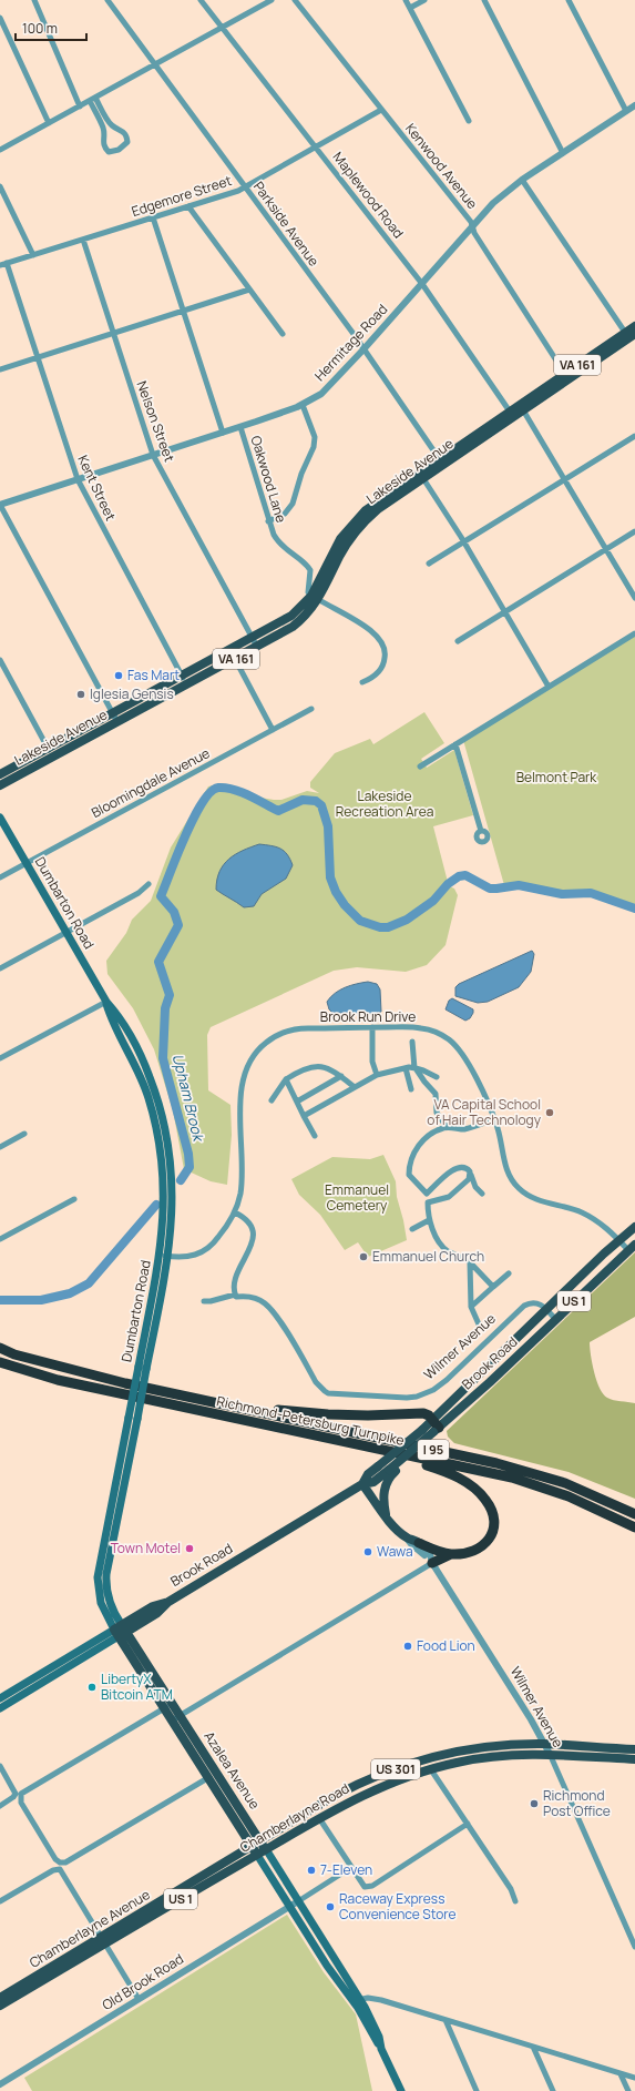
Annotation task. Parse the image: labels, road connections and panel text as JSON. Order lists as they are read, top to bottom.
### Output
{
  "streets": {
    "highway": ["Richmond-Petersburg Turnpike", "I 95"],
    "main road": [
      "VA 161",
      "Lakeside Avenue",
      "Dumbarton Road",
      "US 1",
      "Wilmer Avenue",
      "Brook Road",
      "US 301",
      "Azalea Avenue",
      "Chamberlayne Road",
      "Chamberlayne Avenue"
    ],
    "street": [
      "Kenwood Avenue",
      "Maplewood Road",
      "Edgemore Street",
      "Parkside Avenue",
      "Hermitage Road",
      "Nelson Street",
      "Oakwood Lane",
      "Kent Street",
      "Bloomingdale Avenue",
      "Brook Run Drive",
      "Old Brook Road"
    ]
  },
  "crossings": [
    ["Kenwood Avenue", "Edgemore Street"],
    ["Kenwood Avenue", "Hermitage Road"],
    ["Kenwood Avenue", "Lakeside Avenue"],
    ["Maplewood Road", "Edgemore Street"],
    ["Maplewood Road", "Hermitage Road"],
    ["Maplewood Road", "Lakeside Avenue"],
    ["Edgemore Street", "Parkside Avenue"],
    ["Edgemore Street", "Nelson Street"],
    ["Edgemore Street", "Kent Street"],
    ["Parkside Avenue", "Hermitage Road"],
    ["Parkside Avenue", "Lakeside Avenue"],
    ["Hermitage Road", "Nelson Street"],
    ["Hermitage Road", "Oakwood Lane"],
    ["Hermitage Road", "Kent Street"],
    ["Nelson Street", "Lakeside Avenue"],
    ["Lakeside Avenue", "Oakwood Lane"],
    ["Lakeside Avenue", "Kent Street"],
    ["Bloomingdale Avenue", "Dumbarton Road"],
    ["Dumbarton Road", "Brook Road"],
    ["Dumbarton Road", "Azalea Avenue"],
    ["Brook Run Drive", "Brook Road"],
    ["Wilmer Avenue", "Brook Road"],
    ["Wilmer Avenue", "Chamberlayne Road"],
    ["Brook Road", "Azalea Avenue"],
    ["US 301", "Azalea Avenue"],
    ["US 301", "Chamberlayne Road"],
    ["Azalea Avenue", "Chamberlayne Road"],
    ["Azalea Avenue", "Old Brook Road"],
    ["Chamberlayne Road", "Chamberlayne Avenue"]
  ],
  "water": ["Upham Brook"],
  "parks": ["Belmont Park", "Lakeside Recreation Area", "Emmanuel Cemetery"],
  "places": [
    "Fas Mart",
    "Iglesia Gensis",
    "VA Capital School of Hair Technology",
    "Emmanuel Church",
    "Town Motel",
    "Wawa",
    "Food Lion",
    "LibertyX Bitcoin ATM",
    "Richmond Post Office",
    "7-Eleven",
    "Raceway Express Convenience Store"
  ],
  "scale_bar": "100 m"
}
